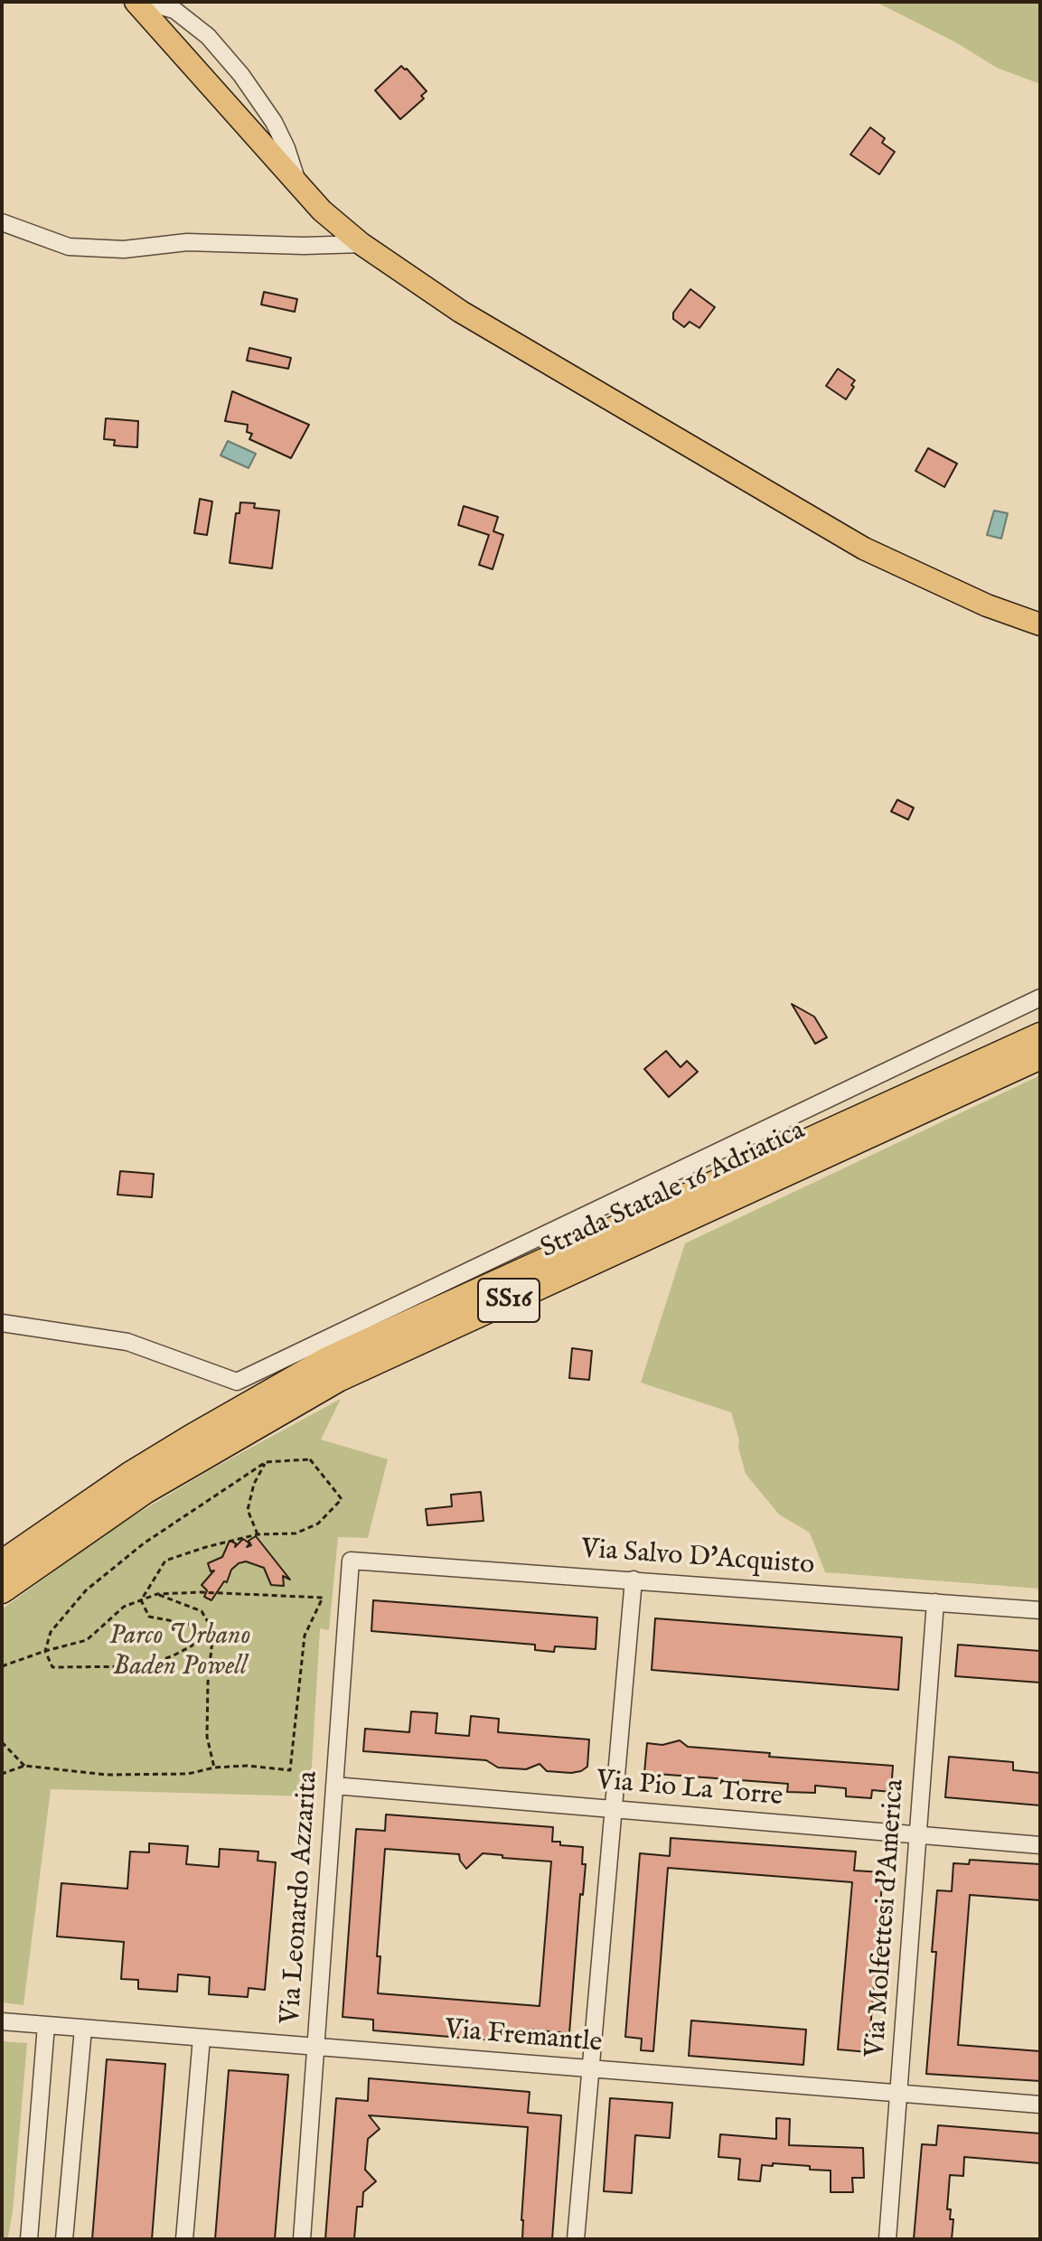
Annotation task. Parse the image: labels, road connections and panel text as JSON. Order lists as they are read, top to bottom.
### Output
{
  "streets": {
    "highway": ["Strada Statale 16 Adriatica", "SS16"],
    "street": [
      "Via Salvo D'Acquisto",
      "Via Pio La Torre",
      "Via Leonardo Azzarita",
      "Via Molfettesi d'America",
      "Via Fremantle"
    ]
  },
  "crossings": [
    ["Via Salvo D'Acquisto", "Via Leonardo Azzarita"],
    ["Via Salvo D'Acquisto", "Via Molfettesi d'America"],
    ["Via Pio La Torre", "Via Leonardo Azzarita"],
    ["Via Pio La Torre", "Via Molfettesi d'America"],
    ["Via Leonardo Azzarita", "Via Fremantle"],
    ["Via Molfettesi d'America", "Via Fremantle"]
  ],
  "parks": ["Parco Urbano Baden Powell"]
}
